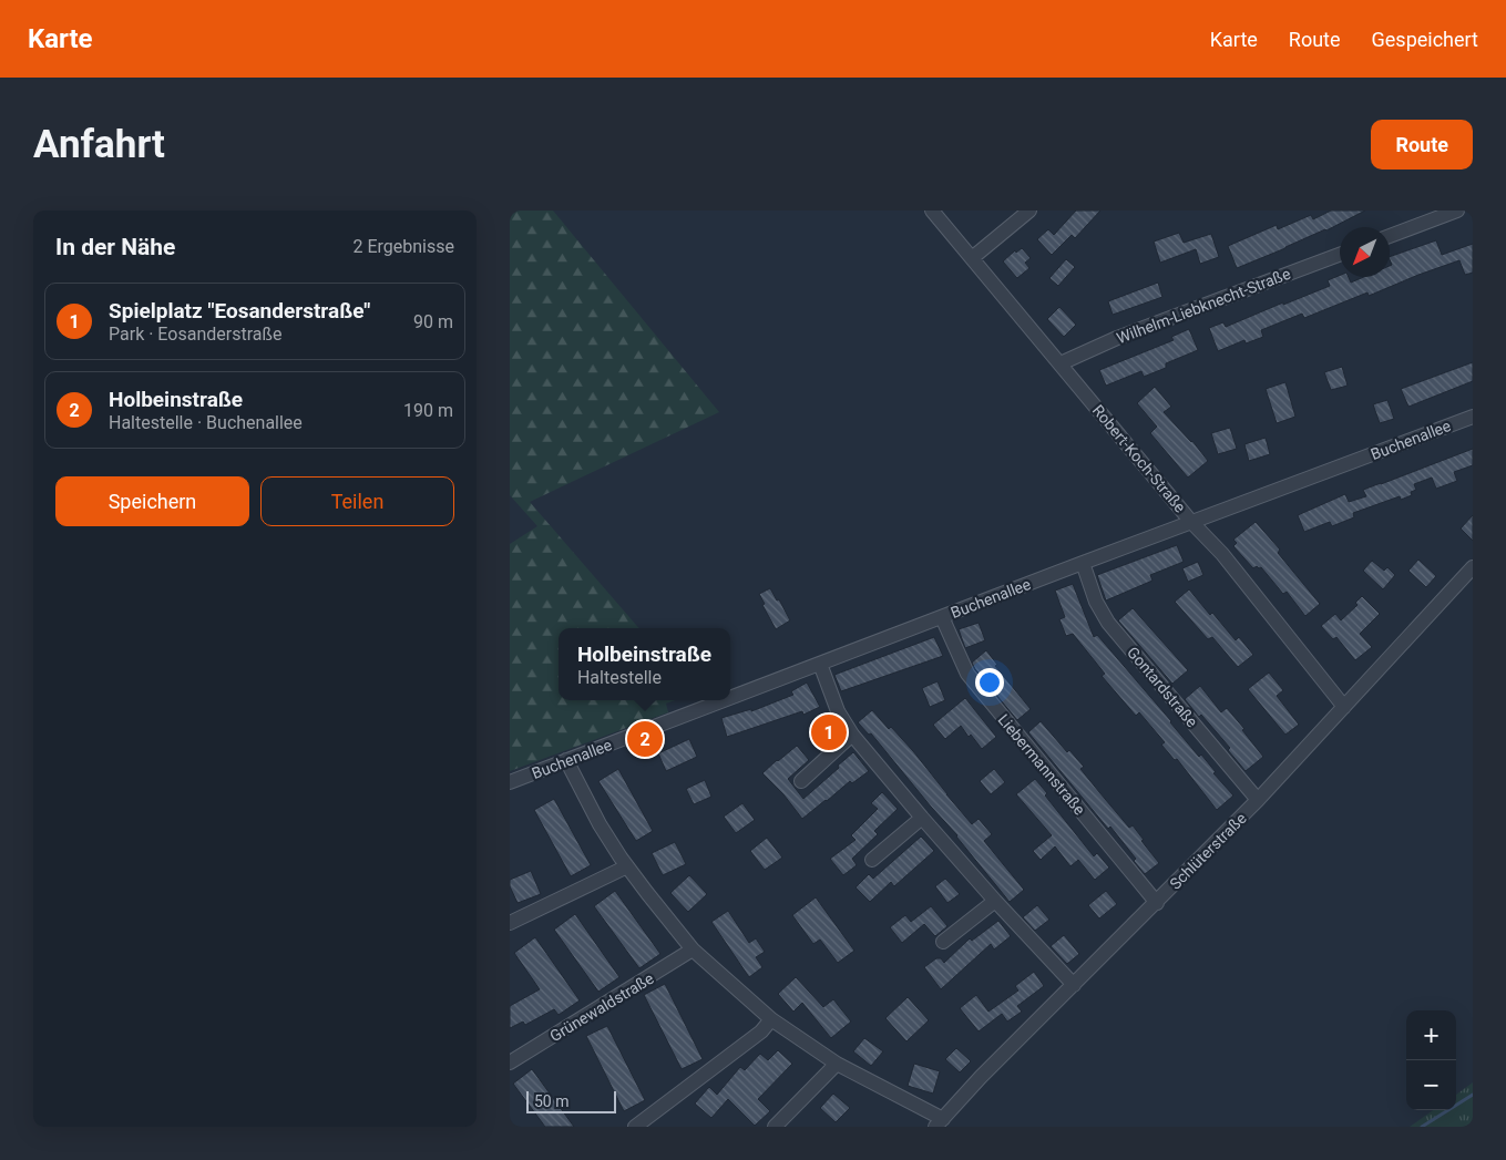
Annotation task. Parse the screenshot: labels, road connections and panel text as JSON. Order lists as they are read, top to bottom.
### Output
{
  "streets": {
    "street": [
      "Wilhelm-Liebknecht-Straße",
      "Buchenallee",
      "Robert-Koch-Straße",
      "Gontardstraße",
      "Liebermannstraße",
      "Schlüterstraße",
      "Grünewaldstraße"
    ]
  },
  "crossings": [
    ["Wilhelm-Liebknecht-Straße", "Robert-Koch-Straße"],
    ["Buchenallee", "Robert-Koch-Straße"],
    ["Buchenallee", "Gontardstraße"],
    ["Buchenallee", "Liebermannstraße"],
    ["Robert-Koch-Straße", "Schlüterstraße"],
    ["Gontardstraße", "Schlüterstraße"],
    ["Liebermannstraße", "Schlüterstraße"]
  ],
  "scale_bar": "50 m",
  "north": "bottom left",
  "page": {
    "header": "Karte",
    "nav": ["Karte", "Route", "Gespeichert"],
    "buttons": [
      "Route",
      ["Speichern", "Teilen"]
    ],
    "title": "Anfahrt",
    "heading": ["In der Nähe", "2 Ergebnisse"],
    "list": [
      {
        "mark": "1",
        "name": "Spielplatz \"Eosanderstraße\"",
        "note": "Park · Eosanderstraße",
        "value": "90 m"
      },
      {
        "mark": "2",
        "name": "Holbeinstraße",
        "note": "Haltestelle · Buchenallee",
        "value": "190 m"
      }
    ],
    "popup": ["Holbeinstraße", "Haltestelle"],
    "pins": ["1", "2"],
    "map_buttons": ["+", "−"],
    "scale": "50 m"
  }
}
